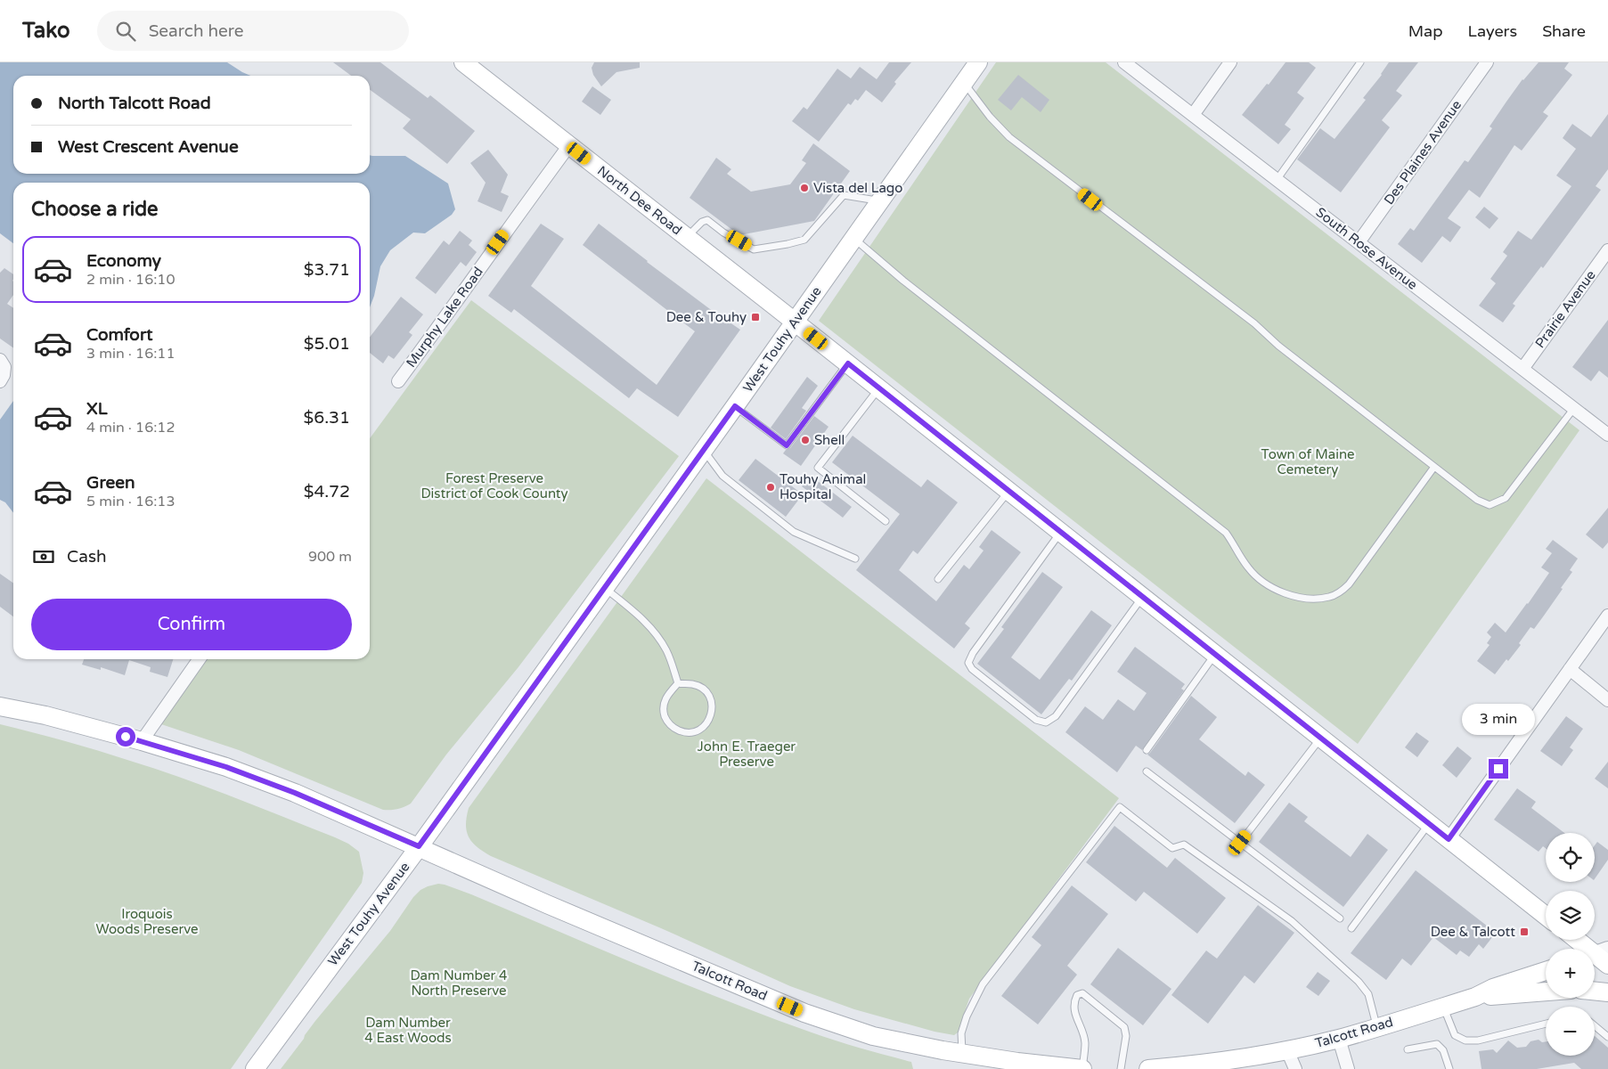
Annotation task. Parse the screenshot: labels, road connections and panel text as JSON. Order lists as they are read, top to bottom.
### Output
{
  "streets": {
    "main road": ["North Dee Road", "West Touhy Avenue", "Talcott Road"],
    "street": [
      "Des Plaines Avenue",
      "South Rose Avenue",
      "Prairie Avenue",
      "Murphy Lake Road"
    ]
  },
  "crossings": [
    ["Des Plaines Avenue", "South Rose Avenue"],
    ["North Dee Road", "Murphy Lake Road"],
    ["North Dee Road", "West Touhy Avenue"],
    ["South Rose Avenue", "Prairie Avenue"],
    ["West Touhy Avenue", "Talcott Road"]
  ],
  "parks": [
    "Town of Maine Cemetery",
    "Forest Preserve District of Cook County",
    "John E. Traeger Preserve",
    "Iroquois Woods Preserve",
    "Dam Number 4 North Preserve",
    "Dam Number 4 East Woods"
  ],
  "places": {
    "other": ["Vista del Lago", "Shell", "Touhy Animal Hospital"],
    "transit": ["Dee & Touhy", "Dee & Talcott"]
  },
  "page": {
    "header": "Tako",
    "search": "Search here",
    "nav": ["Map", "Layers", "Share"],
    "banner": ["North Talcott Road", "West Crescent Avenue"],
    "heading": "Choose a ride",
    "list": [
      {
        "name": "Economy",
        "note": "2 min · 16:10",
        "value": "$3.71"
      },
      {
        "name": "Comfort",
        "note": "3 min · 16:11",
        "value": "$5.01"
      },
      {
        "name": "XL",
        "note": "4 min · 16:12",
        "value": "$6.31"
      },
      {
        "name": "Green",
        "note": "5 min · 16:13",
        "value": "$4.72"
      }
    ],
    "pay": ["Cash", "900 m"],
    "buttons": "Confirm",
    "bubble": "3 min",
    "map_buttons": ["+", "−"]
  }
}
